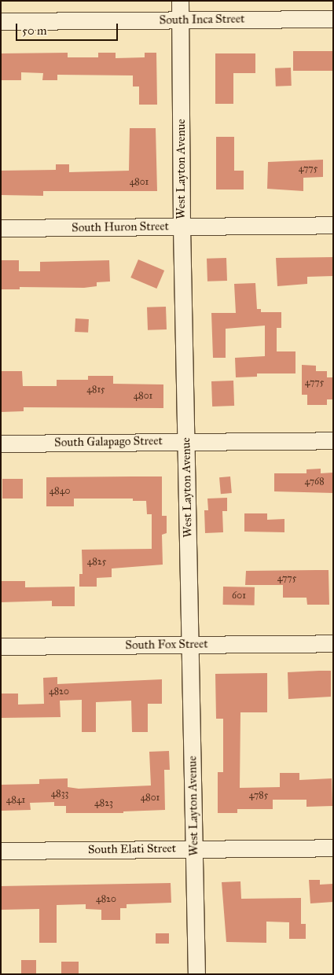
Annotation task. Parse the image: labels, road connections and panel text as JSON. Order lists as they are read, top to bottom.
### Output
{
  "streets": {
    "street": [
      "South Inca Street",
      "West Layton Avenue",
      "South Huron Street",
      "South Galapago Street",
      "South Fox Street",
      "South Elati Street"
    ]
  },
  "crossings": [
    ["South Inca Street", "West Layton Avenue"],
    ["West Layton Avenue", "South Huron Street"],
    ["West Layton Avenue", "South Galapago Street"],
    ["West Layton Avenue", "South Fox Street"],
    ["West Layton Avenue", "South Elati Street"]
  ],
  "house_numbers": [
    "4775",
    "4801",
    "4775",
    "4815",
    "4801",
    "4768",
    "4840",
    "4825",
    "4775",
    "601",
    "4820",
    "4833",
    "4785",
    "4801",
    "4841",
    "4823",
    "4820"
  ],
  "scale_bar": "50 m"
}
